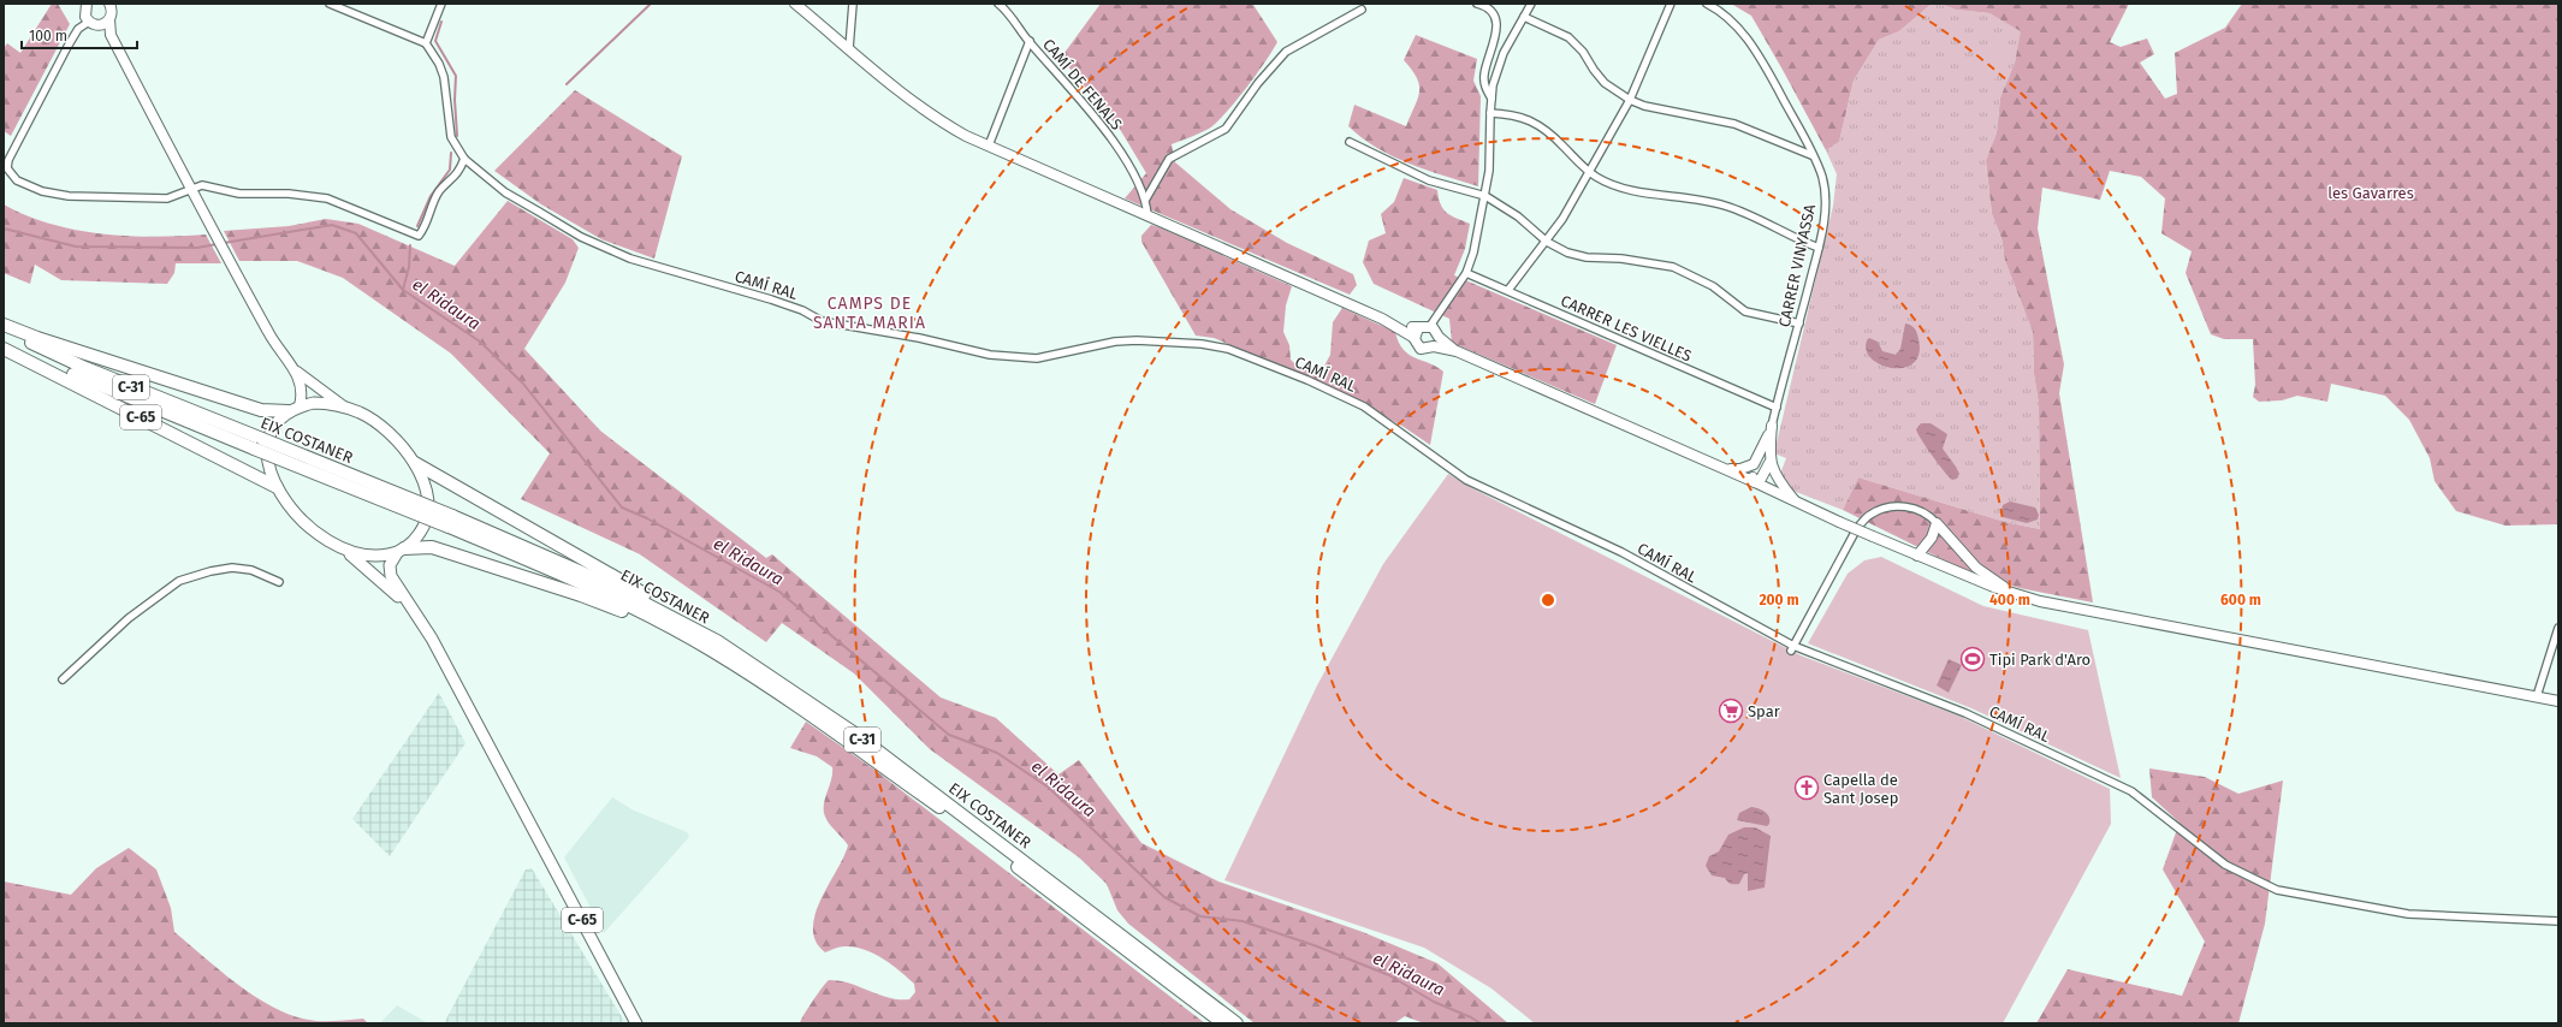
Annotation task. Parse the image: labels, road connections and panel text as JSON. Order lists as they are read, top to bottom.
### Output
{
  "streets": {
    "highway": ["C-31", "C-65", "EIX COSTANER"],
    "street": [
      "CAMÍ DE FENALS",
      "CARRER VINYASSA",
      "CAMÍ RAL",
      "CARRER LES VIELLES"
    ]
  },
  "crossings": [
    ["CARRER VINYASSA", "CARRER LES VIELLES"]
  ],
  "districts": ["CAMPS DE SANTA MARIA"],
  "water": ["el Ridaura"],
  "parks": ["les Gavarres"],
  "places": {
    "sports": ["Tipi Park d'Aro"],
    "supermarket": ["Spar"],
    "church": ["Capella de Sant Josep"]
  },
  "scale_bar": "100 m",
  "rings": ["200 m", "400 m", "600 m"]
}
